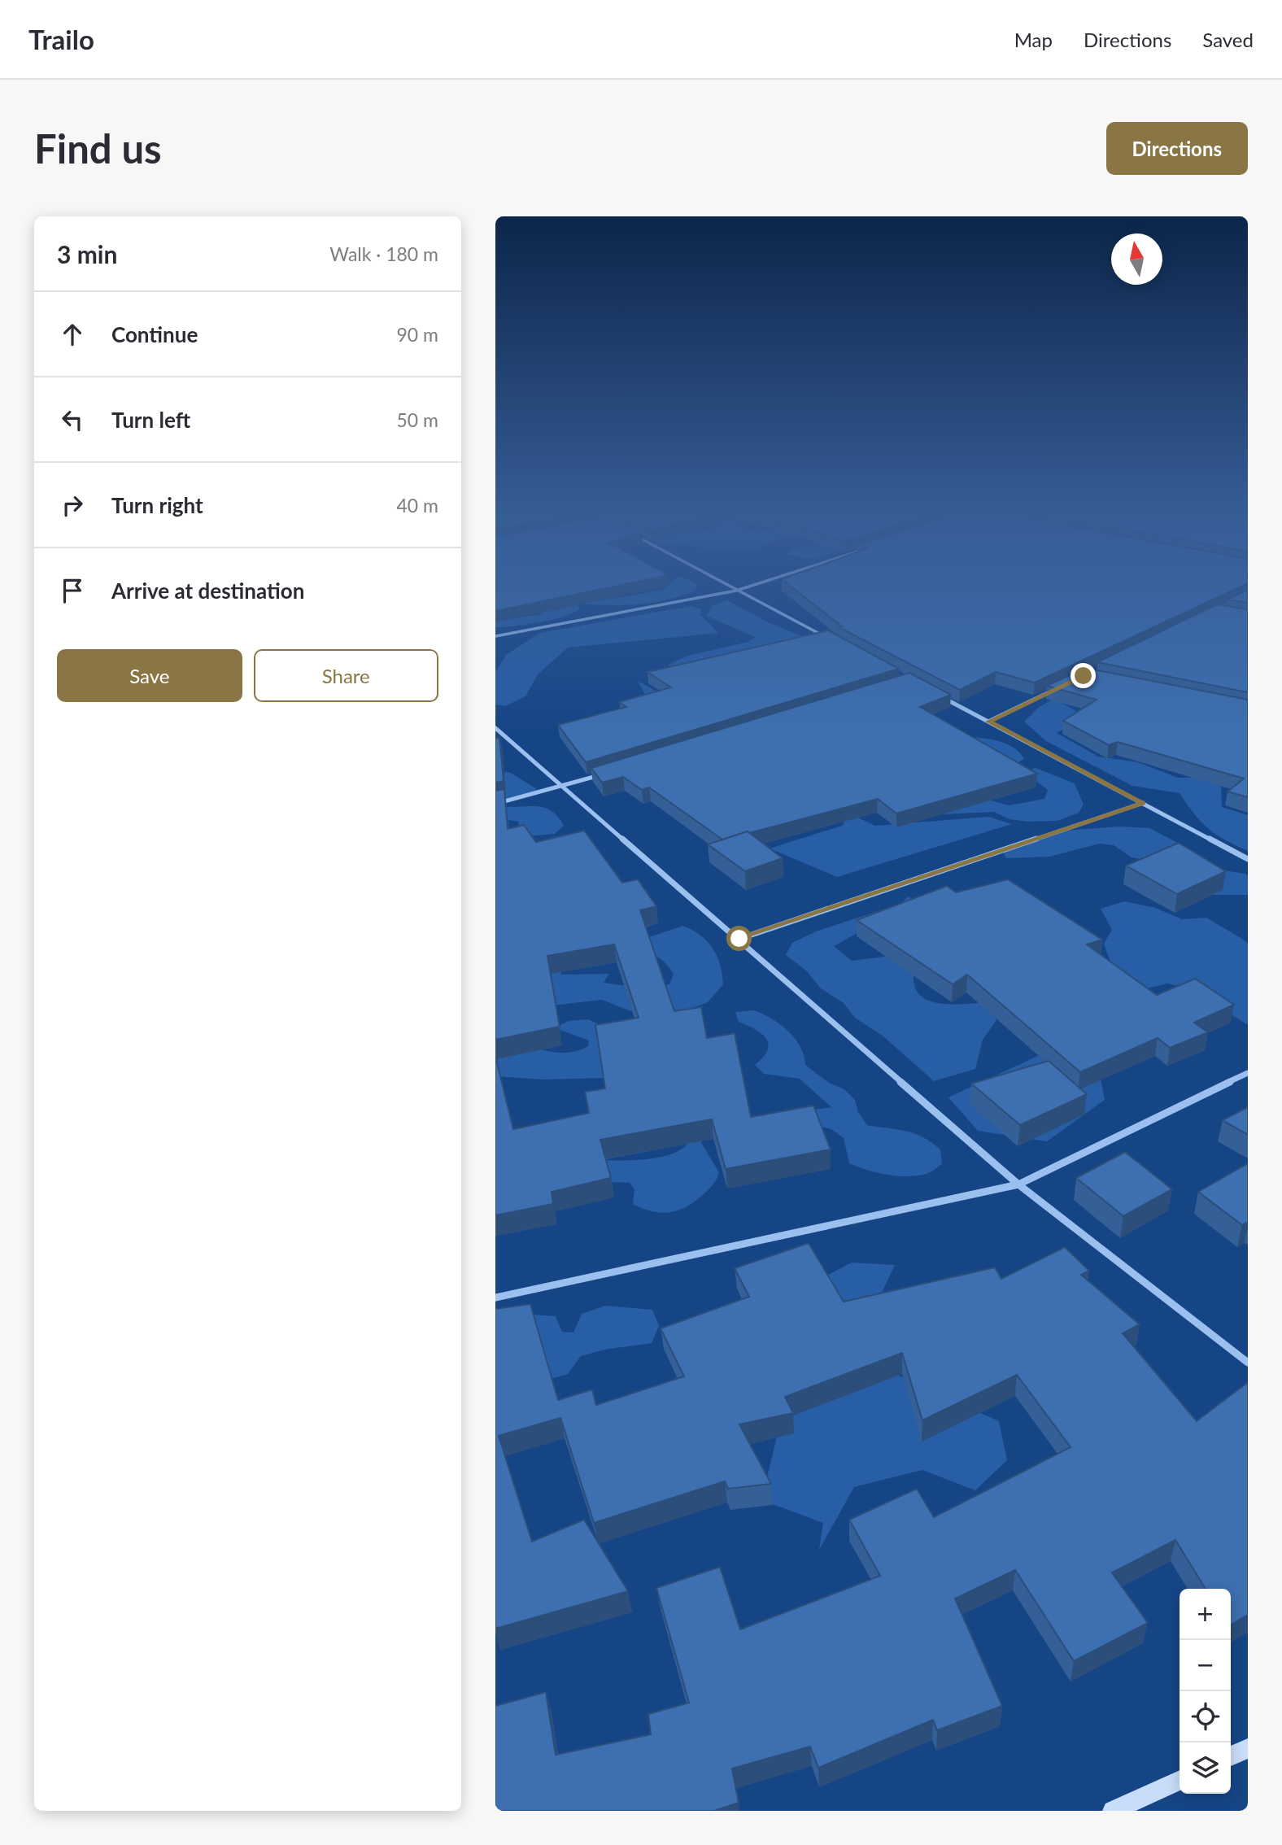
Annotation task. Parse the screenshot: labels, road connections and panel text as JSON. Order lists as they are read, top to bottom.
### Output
{
  "north": "top",
  "page": {
    "header": "Trailo",
    "nav": ["Map", "Directions", "Saved"],
    "buttons": [
      "Directions",
      ["Save", "Share"]
    ],
    "title": "Find us",
    "heading": ["3 min", "Walk · 180 m"],
    "list": [
      ["Continue", "90 m"],
      ["Turn left", "50 m"],
      ["Turn right", "40 m"],
      "Arrive at destination"
    ],
    "map_buttons": ["+", "−"]
  }
}
